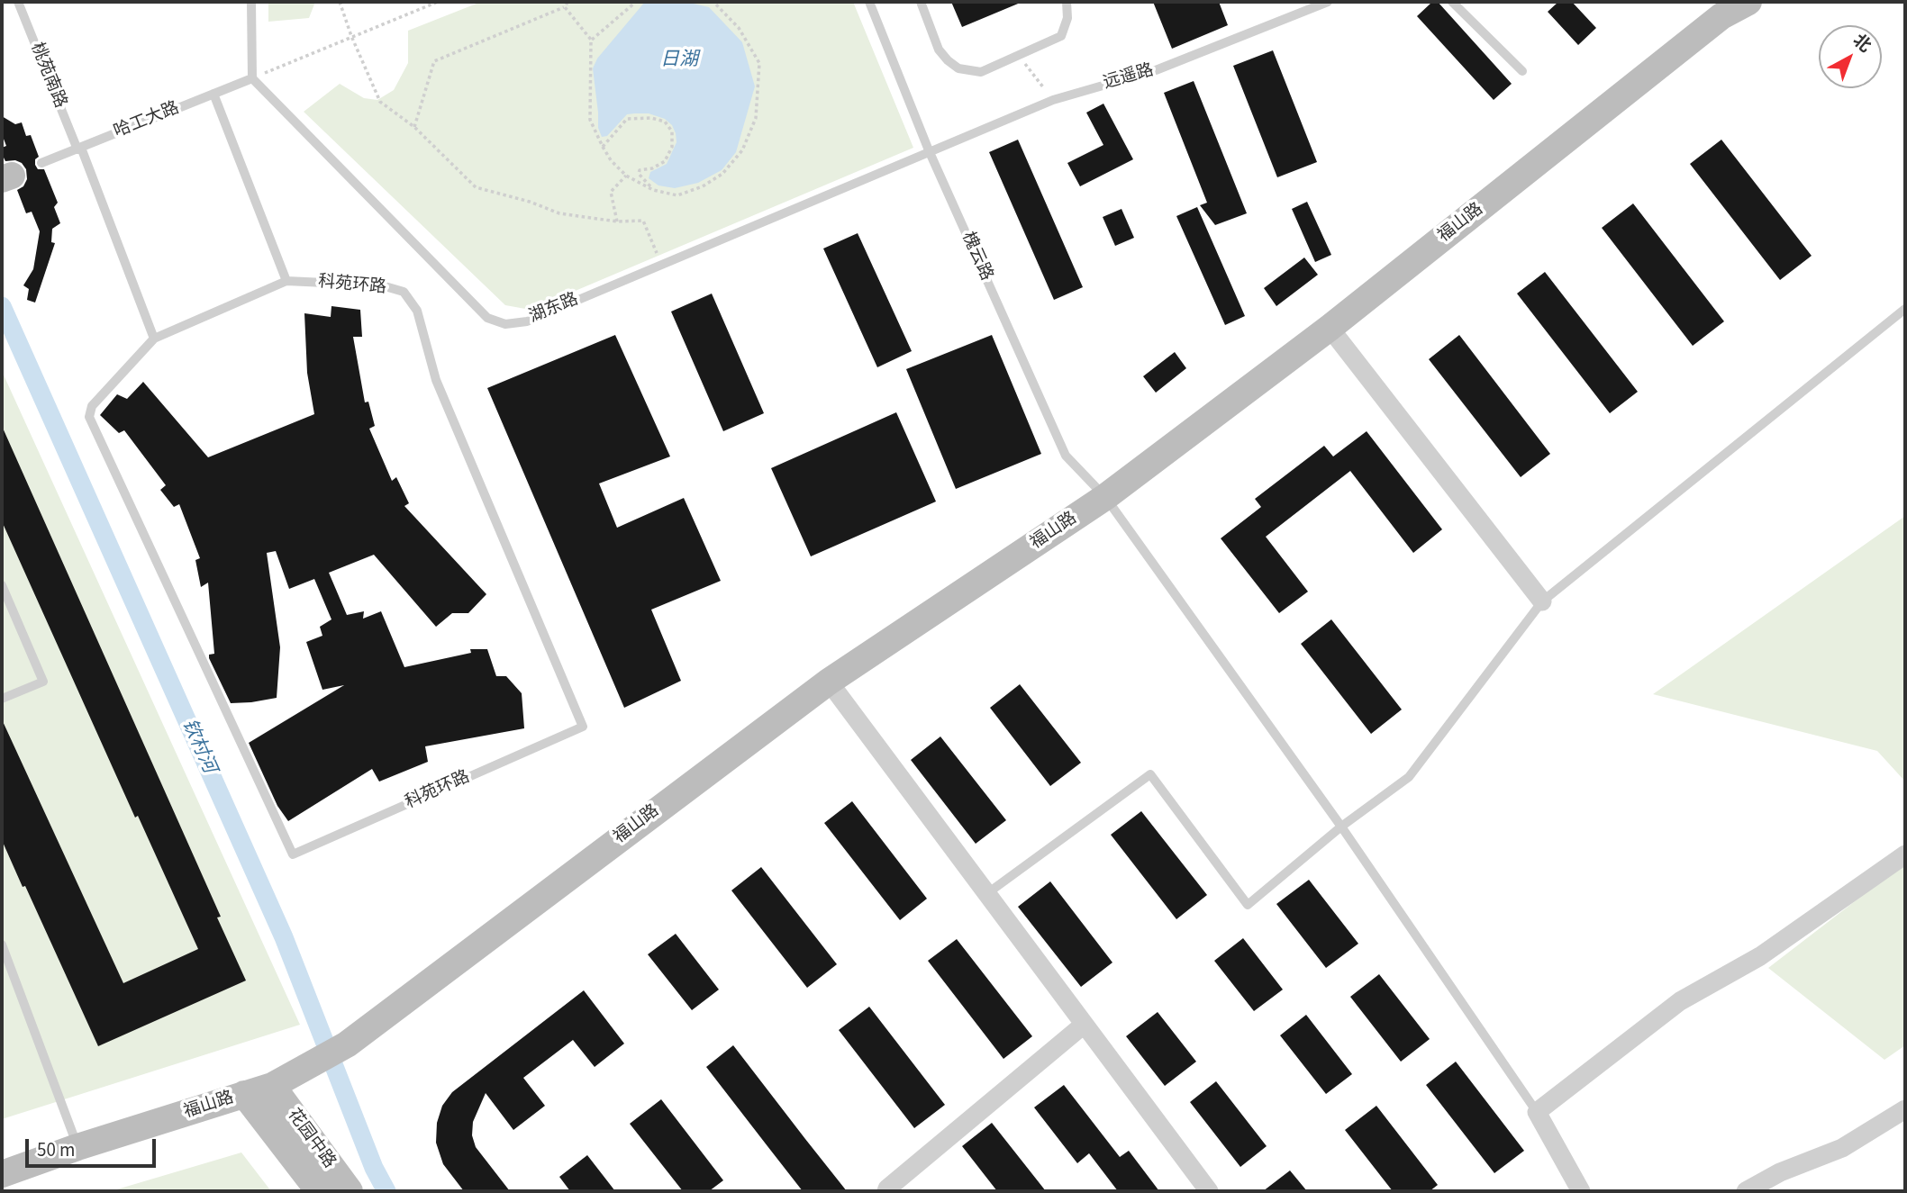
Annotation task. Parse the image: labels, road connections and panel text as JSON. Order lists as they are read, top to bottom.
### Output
{
  "streets": {
    "main road": ["福山路", "花园中路"],
    "lane": [
      "桃苑南路",
      "远遥路",
      "哈工大路",
      "槐云路",
      "科苑环路",
      "湖东路"
    ]
  },
  "crossings": [
    ["桃苑南路", "哈工大路"],
    ["远遥路", "槐云路"],
    ["远遥路", "湖东路"],
    ["哈工大路", "湖东路"],
    ["福山路", "槐云路"],
    ["福山路", "花园中路"],
    ["槐云路", "湖东路"]
  ],
  "water": ["日湖", "钦村河"],
  "scale_bar": "50 m",
  "north": "top right"
}
